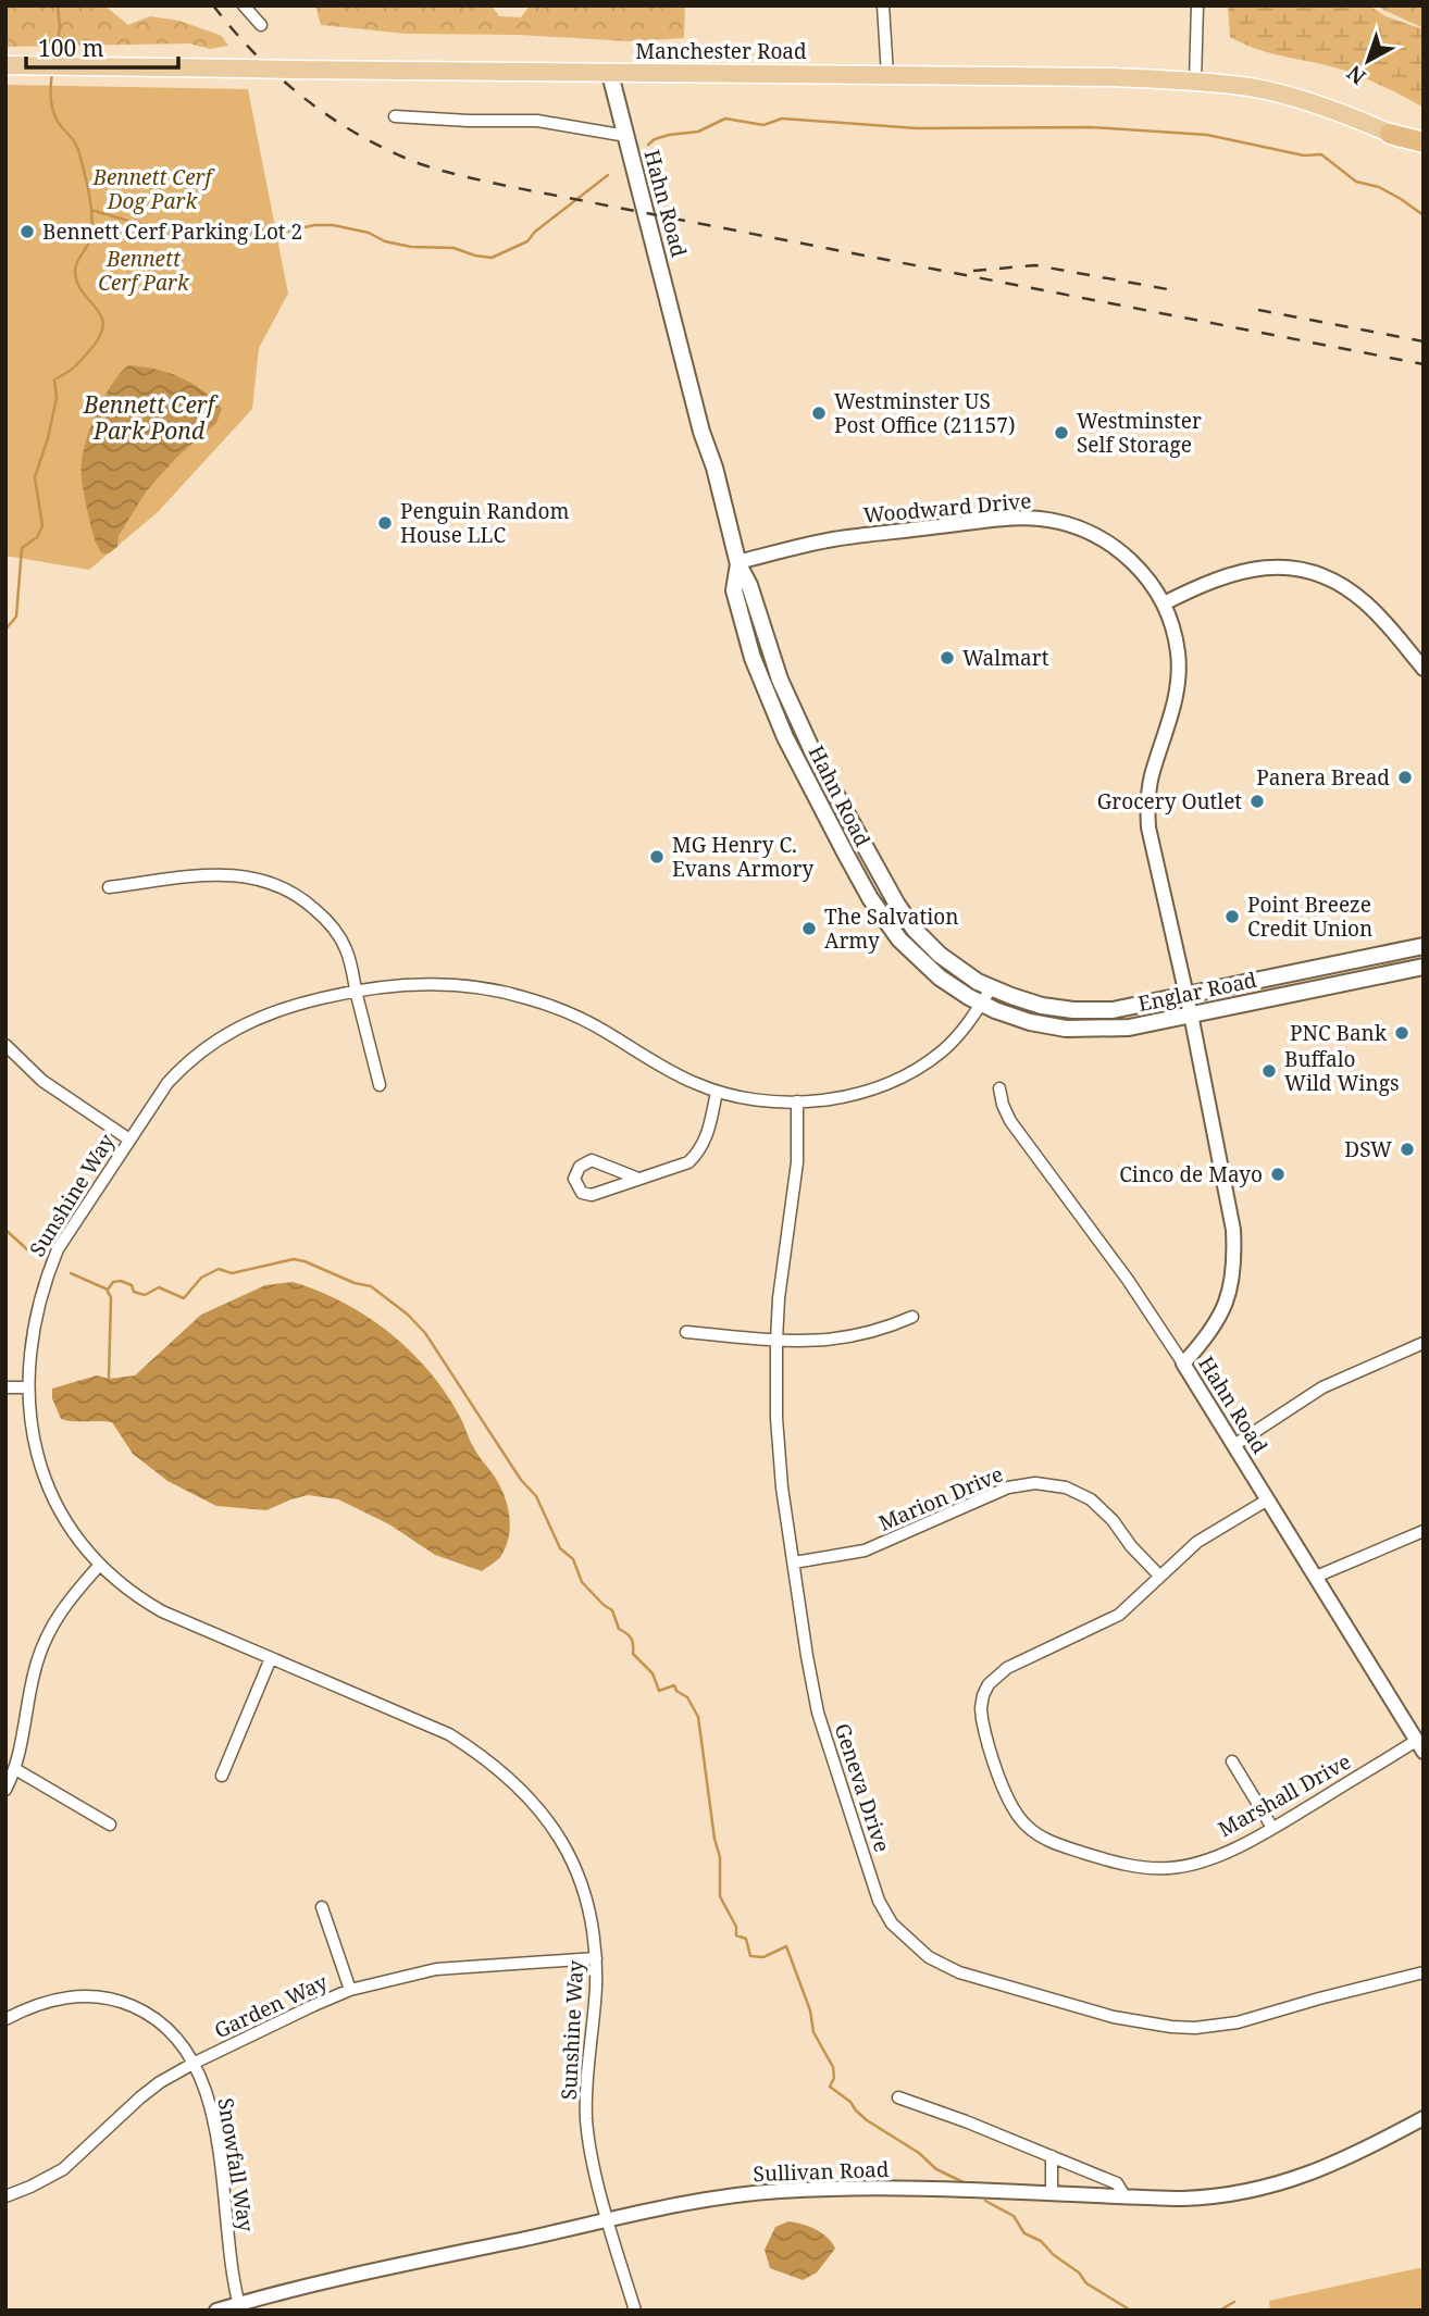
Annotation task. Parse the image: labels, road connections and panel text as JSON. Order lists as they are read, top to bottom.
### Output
{
  "streets": {
    "main road": ["Manchester Road", "Hahn Road", "Englar Road"],
    "street": [
      "Woodward Drive",
      "Sunshine Way",
      "Marion Drive",
      "Geneva Drive",
      "Marshall Drive",
      "Garden Way",
      "Snowfall Way",
      "Sullivan Road"
    ]
  },
  "crossings": [
    ["Manchester Road", "Hahn Road"],
    ["Hahn Road", "Woodward Drive"],
    ["Hahn Road", "Englar Road"],
    ["Hahn Road", "Sunshine Way"],
    ["Hahn Road", "Marshall Drive"],
    ["Woodward Drive", "Englar Road"],
    ["Englar Road", "Sunshine Way"],
    ["Sunshine Way", "Geneva Drive"],
    ["Sunshine Way", "Garden Way"],
    ["Sunshine Way", "Sullivan Road"],
    ["Marion Drive", "Geneva Drive"],
    ["Marion Drive", "Marshall Drive"],
    ["Garden Way", "Snowfall Way"],
    ["Snowfall Way", "Sullivan Road"]
  ],
  "water": ["Bennett Cerf Park Pond"],
  "parks": ["Bennett Cerf Dog Park", "Bennett Cerf Park"],
  "places": [
    "Bennett Cerf Parking Lot 2",
    "Westminster US Post Office (21157)",
    "Westminster Self Storage",
    "Penguin Random House LLC",
    "Walmart",
    "Panera Bread",
    "Grocery Outlet",
    "MG Henry C. Evans Armory",
    "Point Breeze Credit Union",
    "The Salvation Army",
    "PNC Bank",
    "Buffalo Wild Wings",
    "DSW",
    "Cinco de Mayo"
  ],
  "scale_bar": "100 m",
  "north": "bottom left"
}
